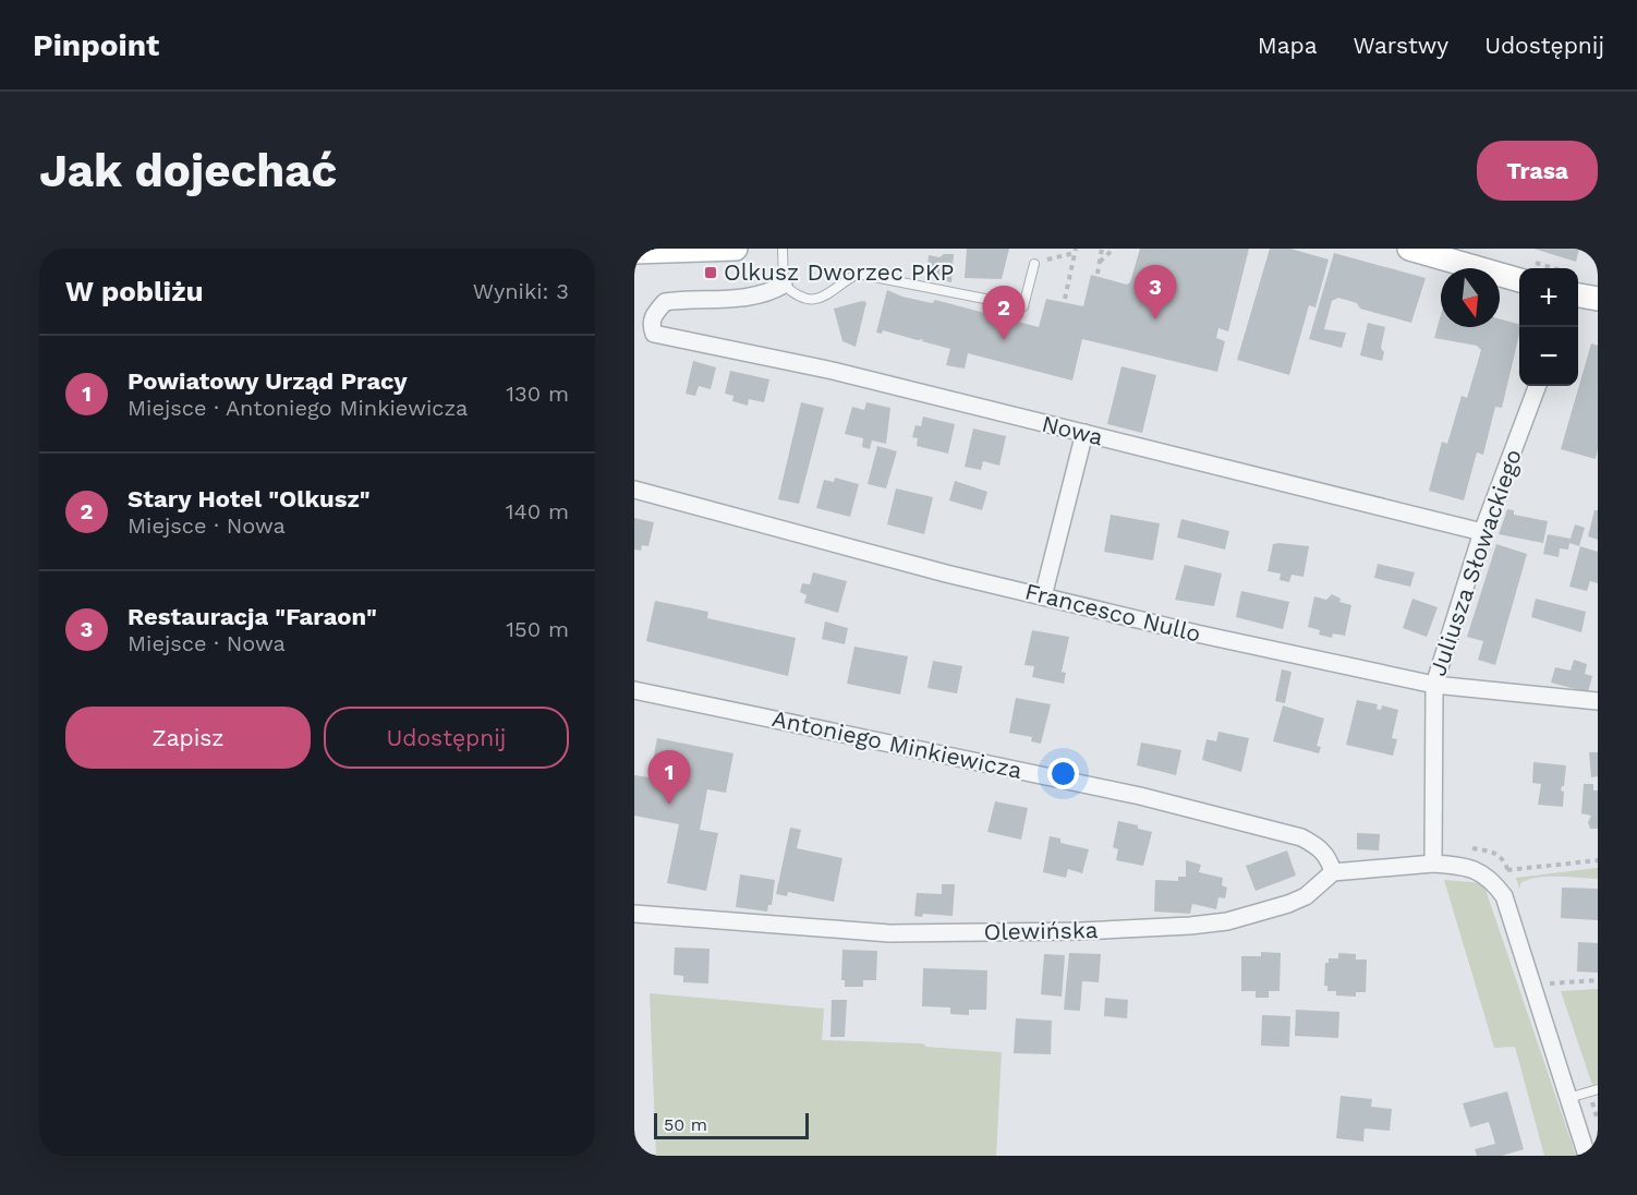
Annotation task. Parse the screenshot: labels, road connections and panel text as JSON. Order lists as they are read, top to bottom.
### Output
{
  "streets": {
    "street": [
      "Nowa",
      "Juliusza Słowackiego",
      "Francesco Nullo",
      "Antoniego Minkiewicza",
      "Olewińska"
    ]
  },
  "crossings": [
    ["Nowa", "Juliusza Słowackiego"],
    ["Juliusza Słowackiego", "Francesco Nullo"],
    ["Antoniego Minkiewicza", "Olewińska"]
  ],
  "places": {
    "transit": ["Olkusz Dworzec PKP"]
  },
  "scale_bar": "50 m",
  "north": "bottom",
  "page": {
    "header": "Pinpoint",
    "nav": ["Mapa", "Warstwy", "Udostępnij"],
    "buttons": [
      "Trasa",
      ["Zapisz", "Udostępnij"]
    ],
    "title": "Jak dojechać",
    "heading": ["W pobliżu", "Wyniki: 3"],
    "pins": ["3", "2", "1"],
    "map_buttons": ["+", "−"],
    "list": [
      {
        "mark": "1",
        "name": "Powiatowy Urząd Pracy",
        "note": "Miejsce · Antoniego Minkiewicza",
        "value": "130 m"
      },
      {
        "mark": "2",
        "name": "Stary Hotel \"Olkusz\"",
        "note": "Miejsce · Nowa",
        "value": "140 m"
      },
      {
        "mark": "3",
        "name": "Restauracja \"Faraon\"",
        "note": "Miejsce · Nowa",
        "value": "150 m"
      }
    ],
    "scale": "50 m"
  }
}
